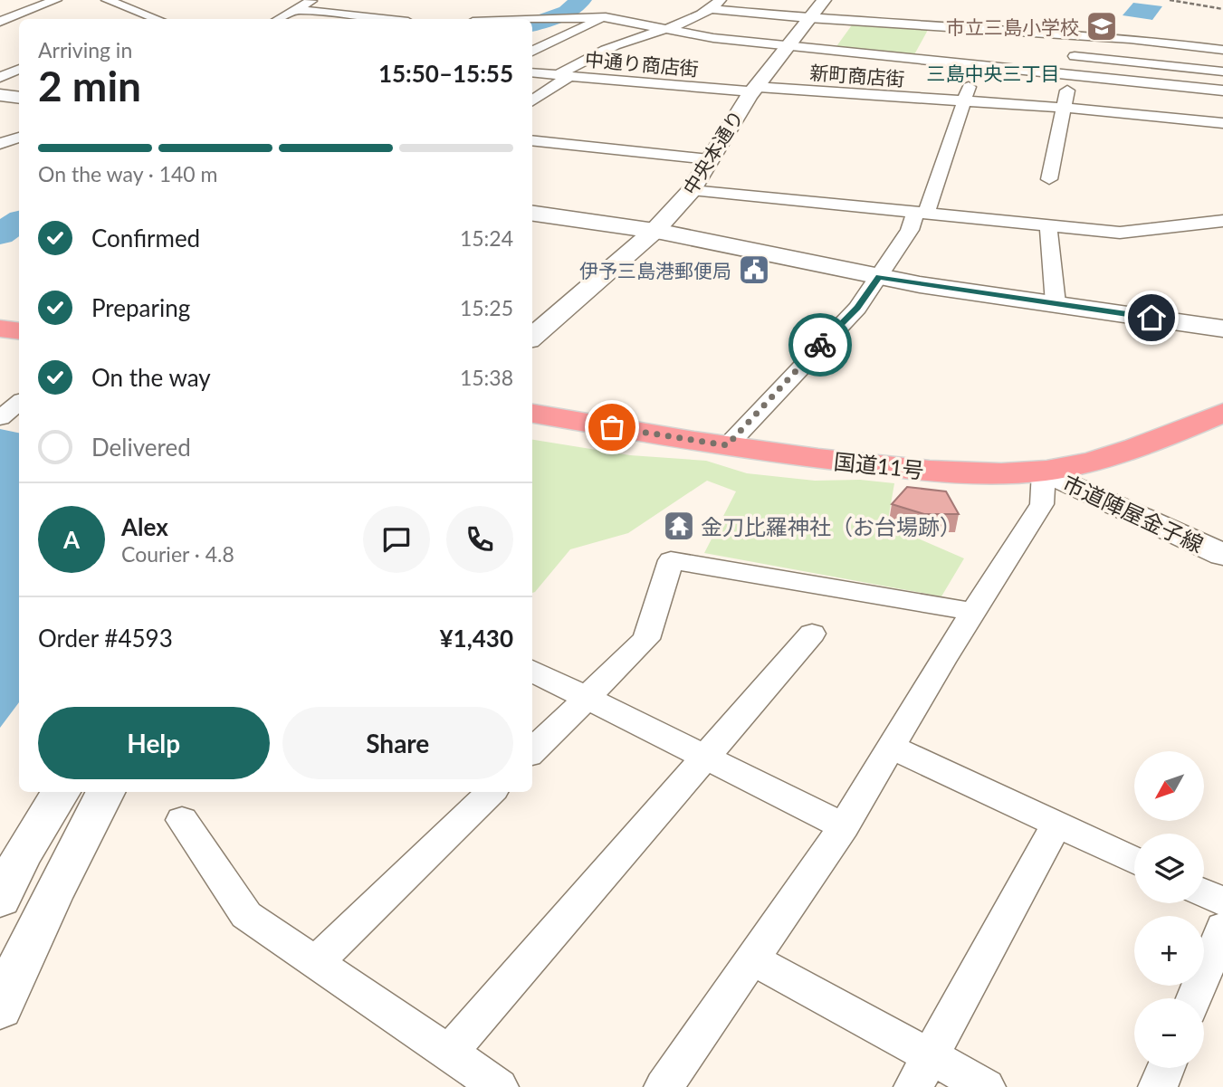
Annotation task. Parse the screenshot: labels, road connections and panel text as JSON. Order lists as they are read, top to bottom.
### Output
{
  "streets": {
    "highway": ["国道11号"],
    "street": [
      "中通り商店街",
      "新町商店街",
      "中央本通り",
      "市道陣屋金子線"
    ]
  },
  "crossings": [
    ["中通り商店街", "新町商店街"],
    ["中通り商店街", "中央本通り"],
    ["新町商店街", "中央本通り"],
    ["国道11号", "市道陣屋金子線"]
  ],
  "districts": ["三島中央三丁目"],
  "places": {
    "school or university": ["市立三島小学校"],
    "public building": ["伊予三島港郵便局"],
    "temple": ["金刀比羅神社（お台場跡）"]
  },
  "north": "bottom left",
  "page": {
    "heading": ["2 min", "Arriving in", "15:50–15:55"],
    "panel": [
      "Alex",
      "Courier · 4.8",
      "Order #4593",
      "¥1,430"
    ],
    "bar": "On the way · 140 m",
    "list": [
      ["Confirmed", "15:24"],
      ["Preparing", "15:25"],
      ["On the way", "15:38"],
      "Delivered"
    ],
    "round": "A",
    "buttons": ["Help", "Share"],
    "map_buttons": ["+", "−"]
  }
}
